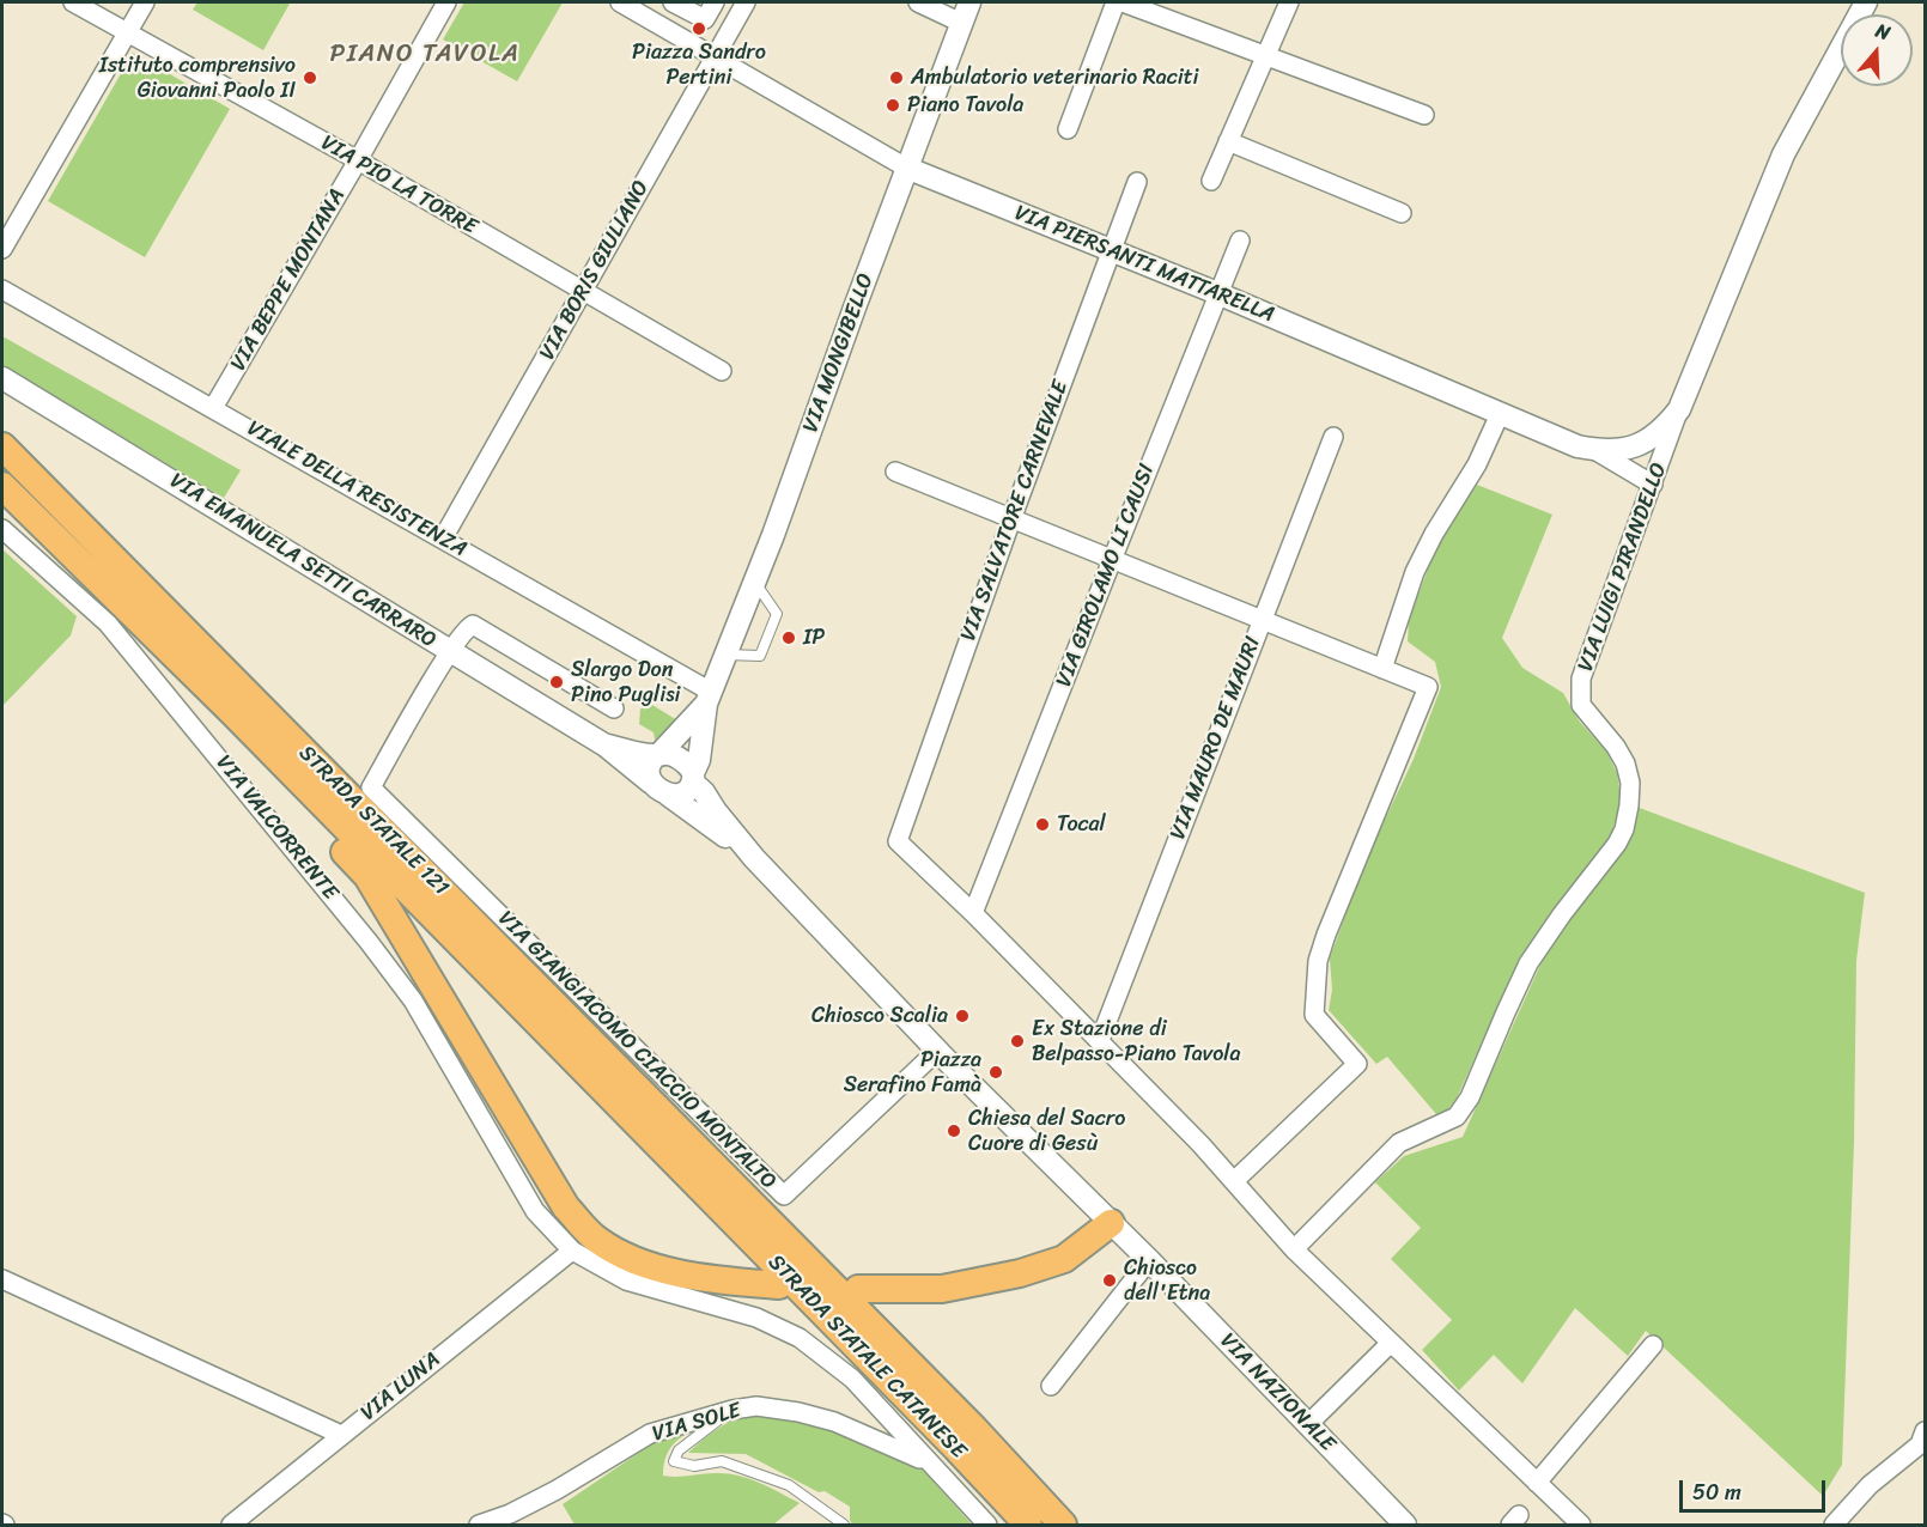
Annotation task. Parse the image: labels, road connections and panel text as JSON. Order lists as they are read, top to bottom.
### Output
{
  "streets": {
    "main road": ["STRADA STATALE 121", "STRADA STATALE CATANESE"],
    "street": [
      "VIA PIO LA TORRE",
      "VIA PIERSANTI MATTARELLA",
      "VIA BORIS GIULIANO",
      "VIA BEPPE MONTANA",
      "VIA MONGIBELLO",
      "VIALE DELLA RESISTENZA",
      "VIA SALVATORE CARNEVALE",
      "VIA EMANUELA SETTI CARRARO",
      "VIA LUIGI PIRANDELLO",
      "VIA GIROLAMO LI CAUSI",
      "VIA MAURO DE MAURI",
      "VIA VALCORRENTE",
      "VIA GIANGIACOMO CIACCIO MONTALTO",
      "VIA LUNA",
      "VIA NAZIONALE",
      "VIA SOLE"
    ]
  },
  "crossings": [
    ["VIA PIO LA TORRE", "VIA BORIS GIULIANO"],
    ["VIA PIO LA TORRE", "VIA BEPPE MONTANA"],
    ["VIA PIERSANTI MATTARELLA", "VIA BORIS GIULIANO"],
    ["VIA PIERSANTI MATTARELLA", "VIA MONGIBELLO"],
    ["VIA PIERSANTI MATTARELLA", "VIA SALVATORE CARNEVALE"],
    ["VIA PIERSANTI MATTARELLA", "VIA LUIGI PIRANDELLO"],
    ["VIA PIERSANTI MATTARELLA", "VIA GIROLAMO LI CAUSI"],
    ["VIA BORIS GIULIANO", "VIALE DELLA RESISTENZA"],
    ["VIA BEPPE MONTANA", "VIALE DELLA RESISTENZA"],
    ["VIA MONGIBELLO", "VIALE DELLA RESISTENZA"],
    ["VIA SALVATORE CARNEVALE", "VIA GIROLAMO LI CAUSI"],
    ["VIA EMANUELA SETTI CARRARO", "VIA GIANGIACOMO CIACCIO MONTALTO"],
    ["STRADA STATALE 121", "STRADA STATALE CATANESE"],
    ["VIA VALCORRENTE", "VIA LUNA"],
    ["VIA VALCORRENTE", "VIA SOLE"]
  ],
  "districts": ["PIANO TAVOLA"],
  "places": [
    "Piazza Sandro Pertini",
    "Istituto comprensivo Giovanni Paolo II",
    "Ambulatorio veterinario Raciti",
    "Piano Tavola",
    "IP",
    "Slargo Don Pino Puglisi",
    "Tocal",
    "Chiosco Scalia",
    "Ex Stazione di Belpasso-Piano Tavola",
    "Piazza Serafino Famà",
    "Chiesa del Sacro Cuore di Gesù",
    "Chiosco dell'Etna"
  ],
  "scale_bar": "50 m",
  "north": "top"
}
